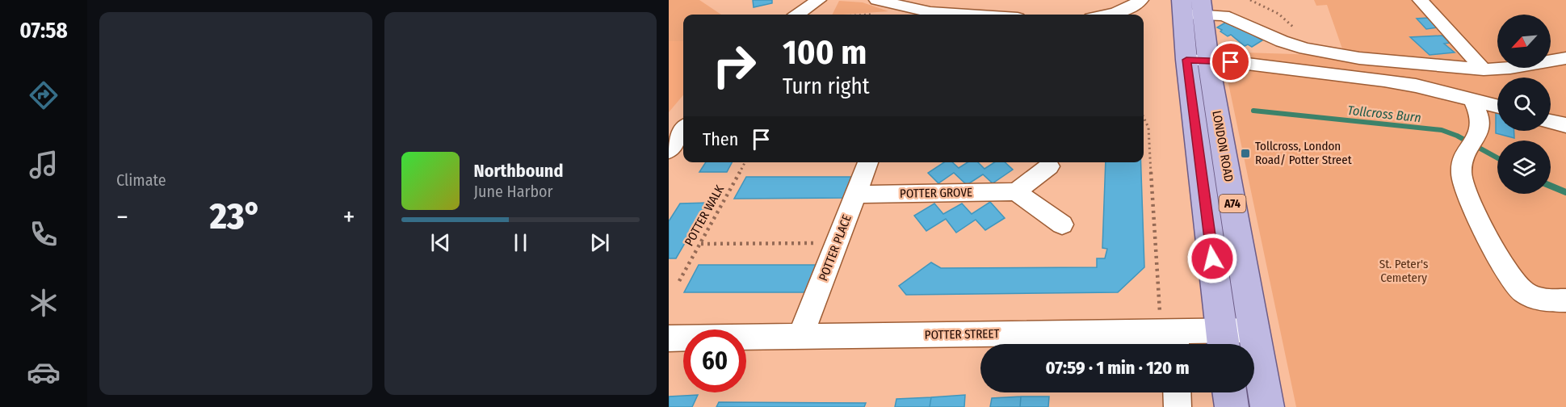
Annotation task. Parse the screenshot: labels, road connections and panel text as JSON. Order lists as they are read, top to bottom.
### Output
{
  "streets": {
    "main road": ["LONDON ROAD", "A74"],
    "street": ["POTTER GROVE", "POTTER PLACE", "POTTER STREET"],
    "path": ["POTTER WALK"]
  },
  "crossings": [
    ["LONDON ROAD", "POTTER STREET"],
    ["POTTER GROVE", "POTTER PLACE"],
    ["POTTER PLACE", "POTTER STREET"]
  ],
  "water": ["Tollcross Burn"],
  "parks": ["St. Peter's Cemetery"],
  "places": {
    "transit": ["Tollcross, London Road/ Potter Street"]
  },
  "north": "bottom left",
  "page": {
    "tabs": "07:58",
    "tile": "Climate",
    "turn": ["100 m", "Turn right"],
    "then": "Then",
    "song": ["Northbound", "June Harbor"],
    "heat": ["−", "23°", "+"],
    "limit": "60",
    "trip": "07:59 · 1 min · 120 m"
  }
}
